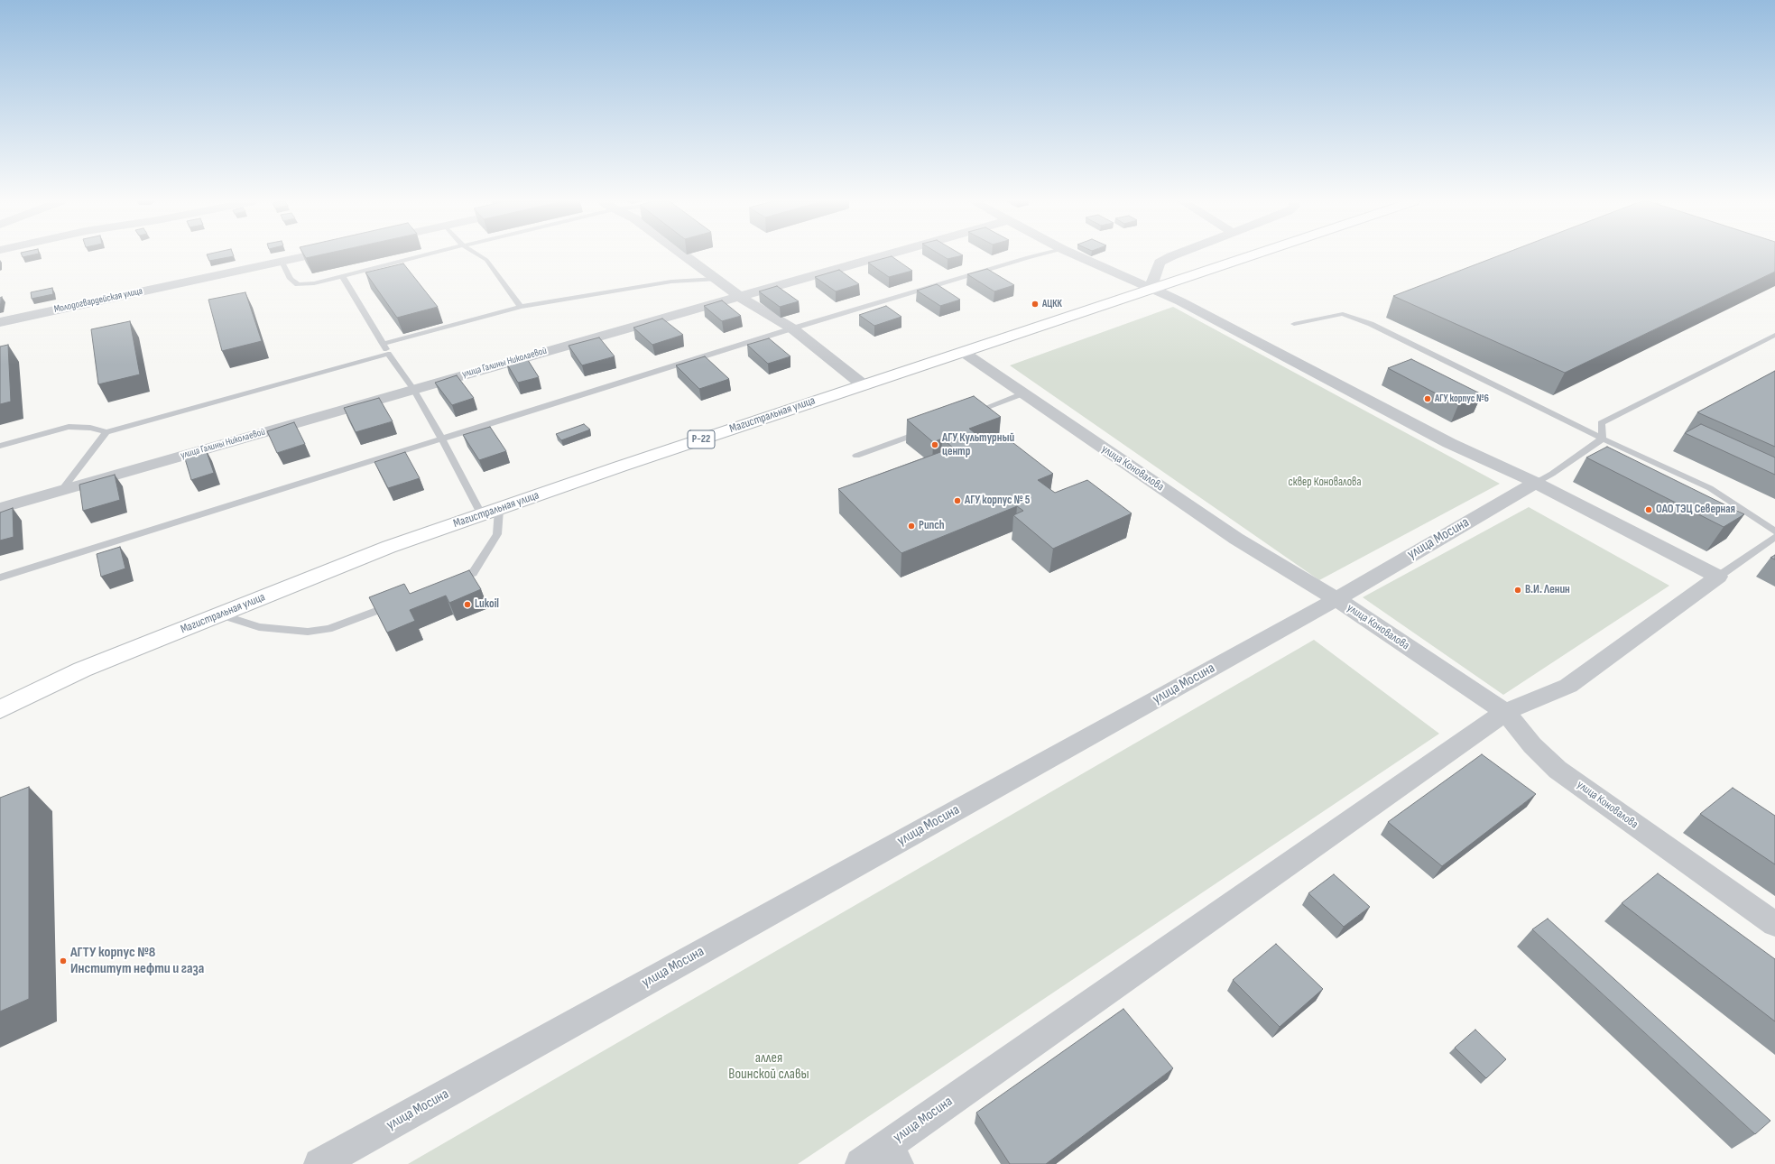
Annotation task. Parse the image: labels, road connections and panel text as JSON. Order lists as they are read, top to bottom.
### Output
{
  "streets": {
    "highway": ["Магистральная улица", "Р-22"],
    "street": [
      "Молодогвардейская улица",
      "улица Галины Николаевой",
      "улица Коновалова",
      "улица Мосина"
    ]
  },
  "crossings": [
    ["Магистральная улица", "улица Коновалова"],
    ["улица Коновалова", "улица Мосина"]
  ],
  "parks": ["сквер Коновалова", "аллея Воинской славы"],
  "places": [
    "АЦКК",
    "АГУ корпус №6",
    "АГУ Культурный центр",
    "АГУ корпус № 5",
    "ОАО ТЭЦ Северная",
    "Punch",
    "В.И. Ленин",
    "Lukoil",
    "АГТУ корпус №8 Институт нефти и газа"
  ]
}
